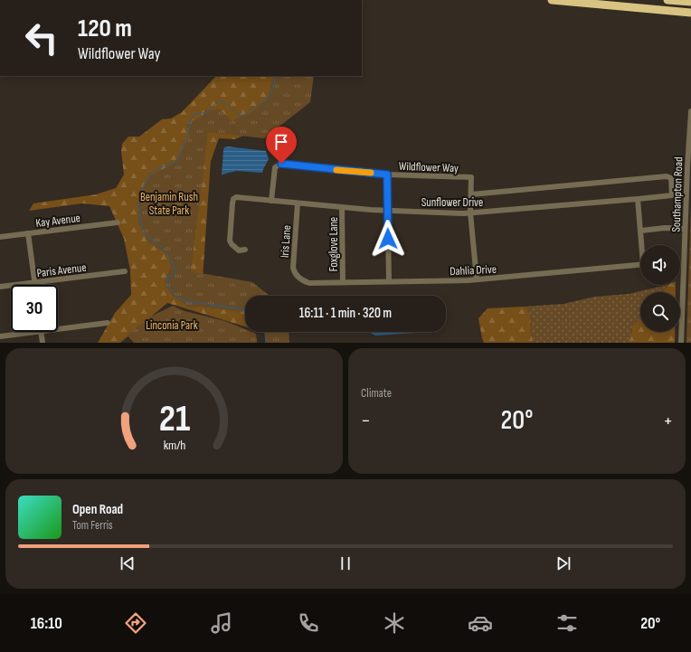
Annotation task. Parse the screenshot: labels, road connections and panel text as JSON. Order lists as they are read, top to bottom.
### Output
{
  "streets": {
    "street": [
      "Wildflower Way",
      "Southampton Road",
      "Sunflower Drive",
      "Kay Avenue",
      "Iris Lane",
      "Foxglove Lane",
      "Paris Avenue",
      "Dahlia Drive"
    ]
  },
  "crossings": [
    ["Wildflower Way", "Sunflower Drive"],
    ["Sunflower Drive", "Iris Lane"],
    ["Sunflower Drive", "Foxglove Lane"],
    ["Iris Lane", "Dahlia Drive"],
    ["Foxglove Lane", "Dahlia Drive"]
  ],
  "parks": ["Benjamin Rush State Park", "Linconia Park"],
  "page": {
    "turn": ["120 m", "Wildflower Way"],
    "limit": "30",
    "trip": "16:11 · 1 min · 320 m",
    "tile": "Climate",
    "heat": ["−", "20°", "+"],
    "song": ["Open Road", "Tom Ferris"],
    "tabs": ["16:10", "20°"],
    "gauge": ["21", "km/h"]
  }
}
